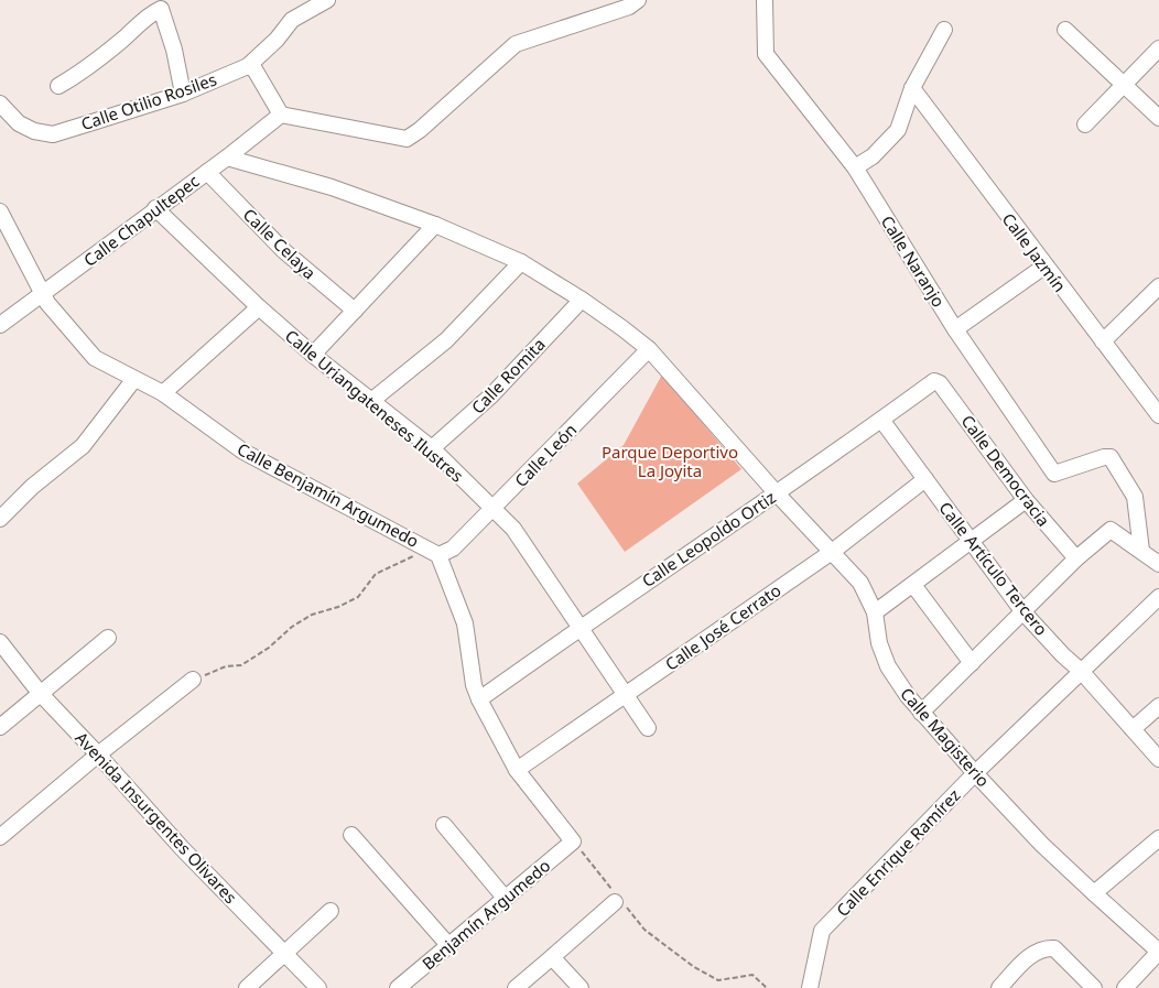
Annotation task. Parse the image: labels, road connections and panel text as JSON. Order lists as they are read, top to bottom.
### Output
{
  "streets": {
    "street": [
      "Calle Otilio Rosiles",
      "Calle Chapultepec",
      "Calle Celaya",
      "Calle Jazmín",
      "Calle Naranjo",
      "Calle Romita",
      "Calle Uriangateneses Ilustres",
      "Calle León",
      "Calle Democracia",
      "Calle Benjamín Argumedo",
      "Calle Leopoldo Ortiz",
      "Calle Artículo Tercero",
      "Calle José Cerrato",
      "Calle Magisterio",
      "Avenida Insurgentes Olivares",
      "Calle Enrique Ramírez",
      "Benjamín Argumedo"
    ]
  },
  "crossings": [
    ["Calle Chapultepec", "Calle Celaya"],
    ["Calle Chapultepec", "Calle Uriangateneses Ilustres"],
    ["Calle Chapultepec", "Calle Benjamín Argumedo"],
    ["Calle Chapultepec", "Calle Magisterio"],
    ["Calle Romita", "Calle Uriangateneses Ilustres"],
    ["Calle Romita", "Calle Magisterio"],
    ["Calle Uriangateneses Ilustres", "Calle León"],
    ["Calle Uriangateneses Ilustres", "Calle Leopoldo Ortiz"],
    ["Calle Uriangateneses Ilustres", "Calle José Cerrato"],
    ["Calle León", "Calle Benjamín Argumedo"],
    ["Calle León", "Calle Magisterio"],
    ["Calle Democracia", "Calle Leopoldo Ortiz"],
    ["Calle Benjamín Argumedo", "Calle Leopoldo Ortiz"],
    ["Calle Benjamín Argumedo", "Calle José Cerrato"],
    ["Calle Benjamín Argumedo", "Benjamín Argumedo"],
    ["Calle Leopoldo Ortiz", "Calle Artículo Tercero"],
    ["Calle Leopoldo Ortiz", "Calle Magisterio"],
    ["Calle Artículo Tercero", "Calle José Cerrato"],
    ["Calle Artículo Tercero", "Calle Enrique Ramírez"],
    ["Calle José Cerrato", "Calle Magisterio"],
    ["Calle Magisterio", "Calle Enrique Ramírez"]
  ],
  "parks": ["Parque Deportivo La Joyita"]
}
